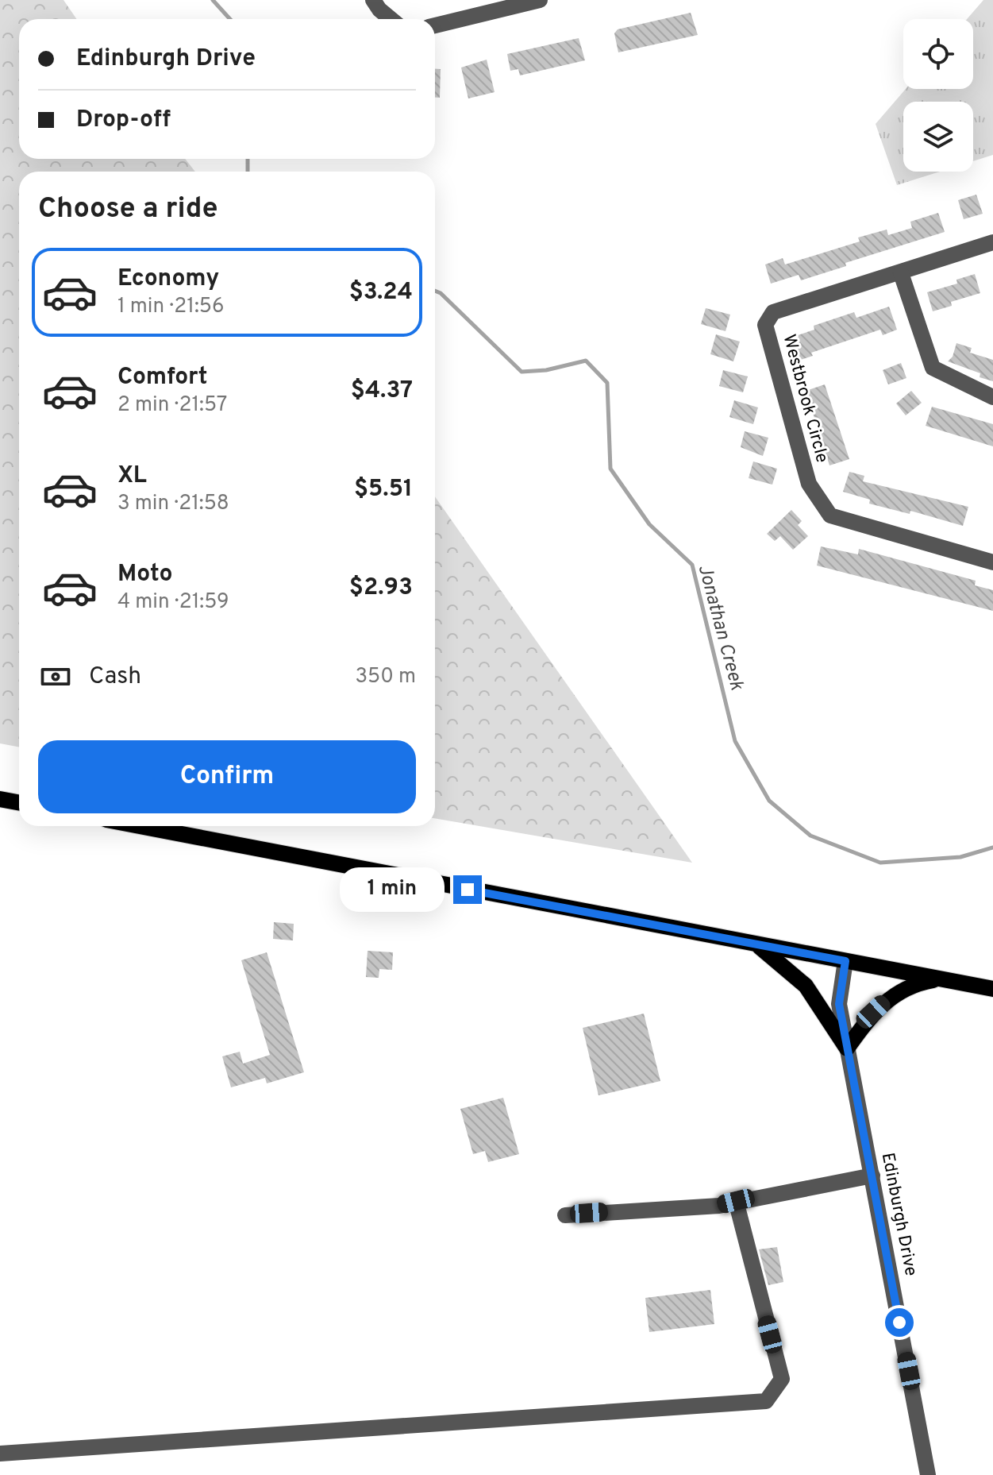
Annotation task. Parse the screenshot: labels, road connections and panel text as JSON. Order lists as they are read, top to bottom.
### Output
{
  "streets": {
    "street": ["Westbrook Circle", "Edinburgh Drive"]
  },
  "water": ["Jonathan Creek"],
  "page": {
    "banner": ["Edinburgh Drive", "Drop-off"],
    "heading": "Choose a ride",
    "list": [
      {
        "name": "Economy",
        "note": "1 min · 21:56",
        "value": "$3.24"
      },
      {
        "name": "Comfort",
        "note": "2 min · 21:57",
        "value": "$4.37"
      },
      {
        "name": "XL",
        "note": "3 min · 21:58",
        "value": "$5.51"
      },
      {
        "name": "Moto",
        "note": "4 min · 21:59",
        "value": "$2.93"
      }
    ],
    "pay": ["Cash", "350 m"],
    "buttons": "Confirm",
    "bubble": "1 min"
  }
}
